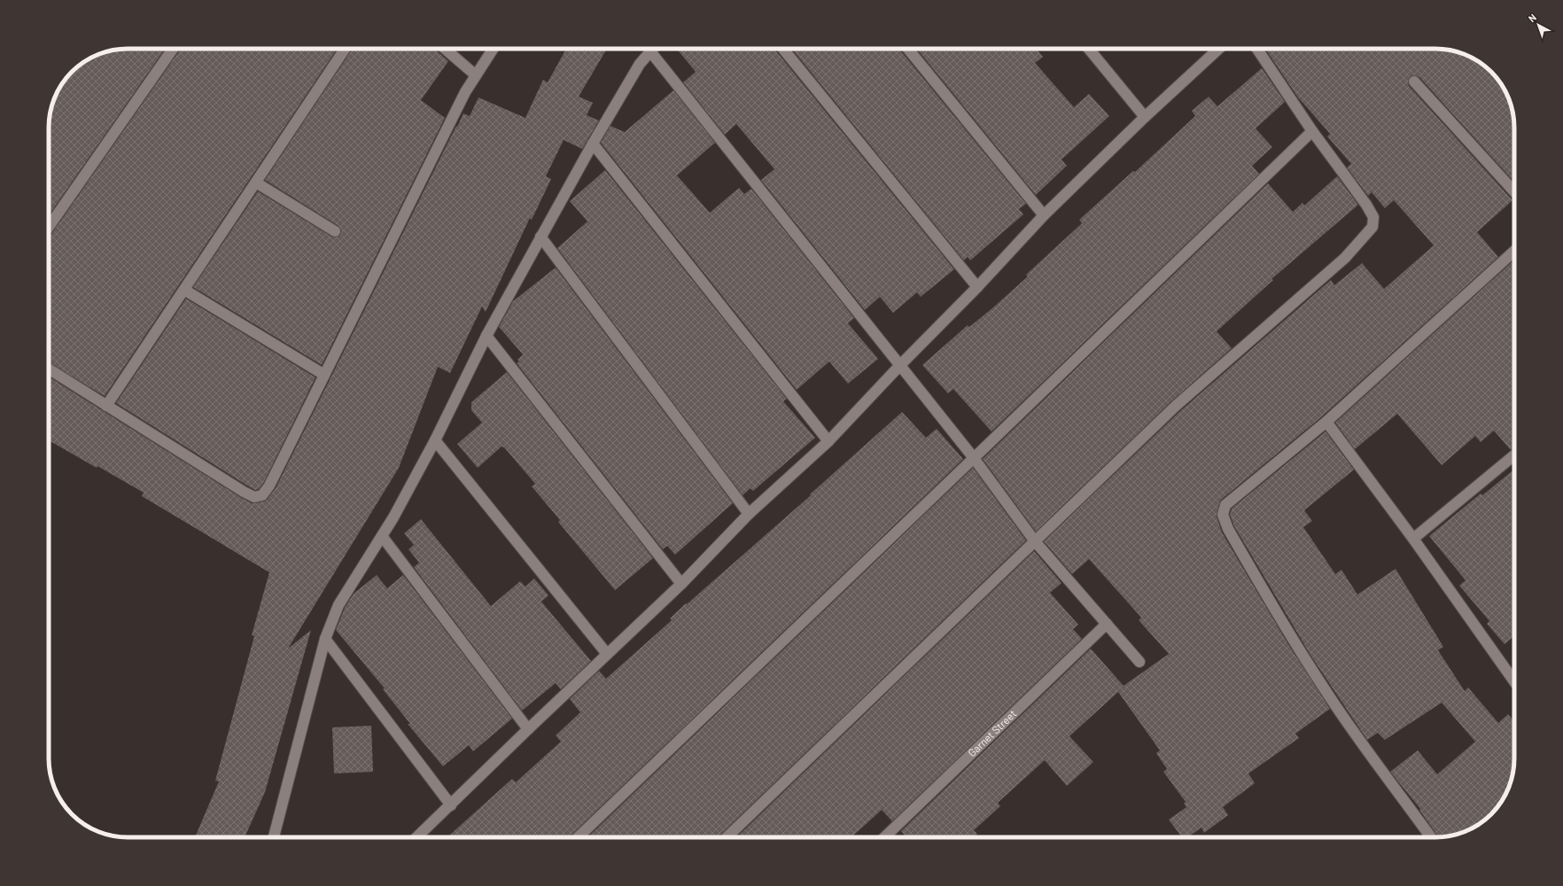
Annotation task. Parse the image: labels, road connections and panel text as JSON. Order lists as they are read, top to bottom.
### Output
{
  "streets": {
    "street": ["Garnet Street"]
  },
  "north": "top left"
}
